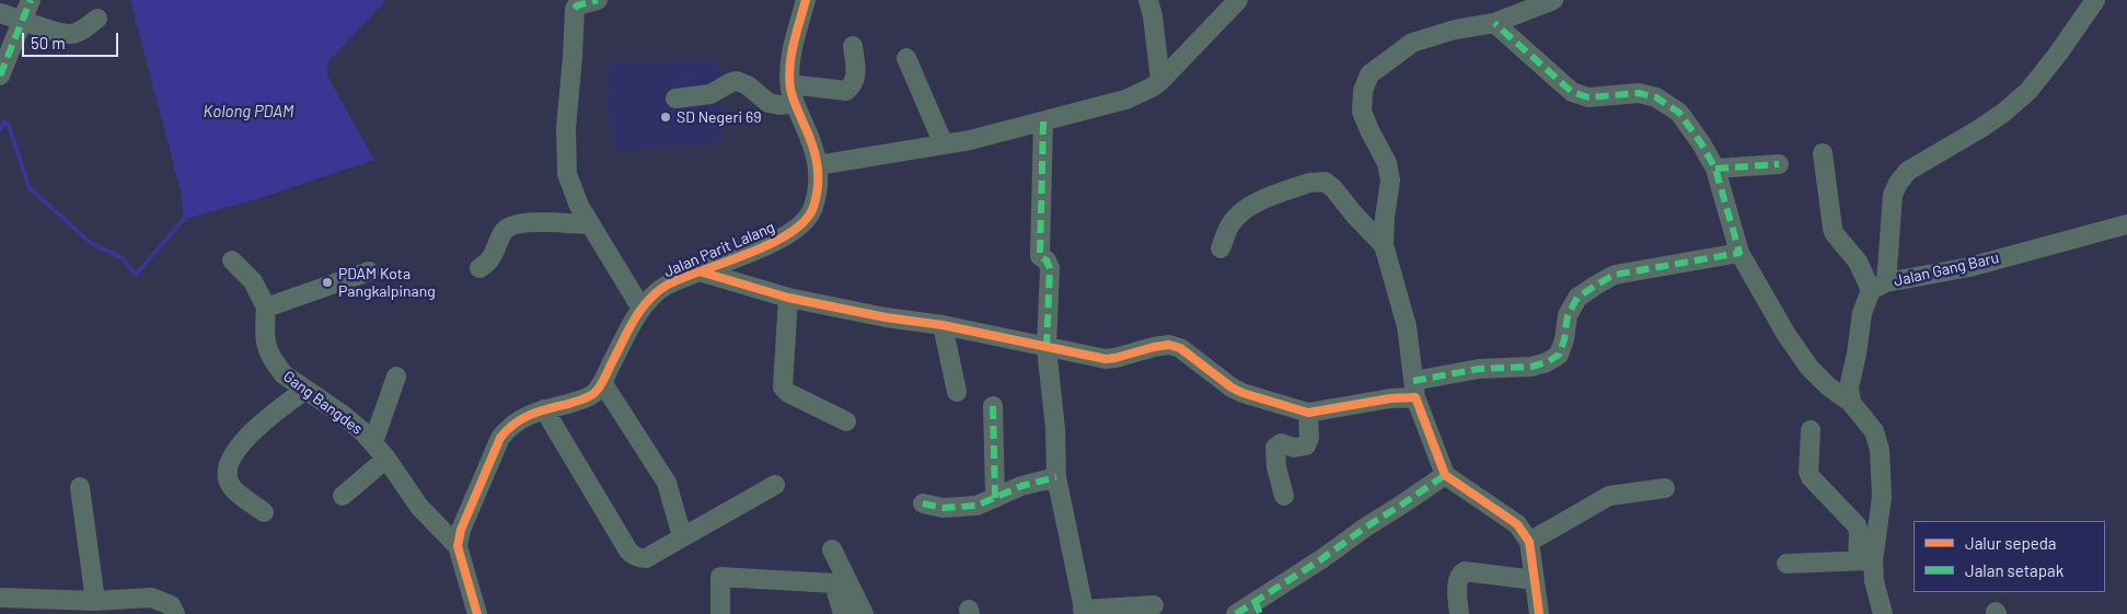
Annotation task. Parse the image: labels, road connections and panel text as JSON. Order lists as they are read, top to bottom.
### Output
{
  "streets": {
    "street": ["Jalan Parit Lalang", "Jalan Gang Baru", "Gang Bangdes"]
  },
  "crossings": [
    ["Jalan Parit Lalang", "Gang Bangdes"]
  ],
  "water": ["Kolong PDAM"],
  "places": ["SD Negeri 69", "PDAM Kota Pangkalpinang"],
  "legend": ["Jalur sepeda", "Jalan setapak"],
  "scale_bar": "50 m"
}
